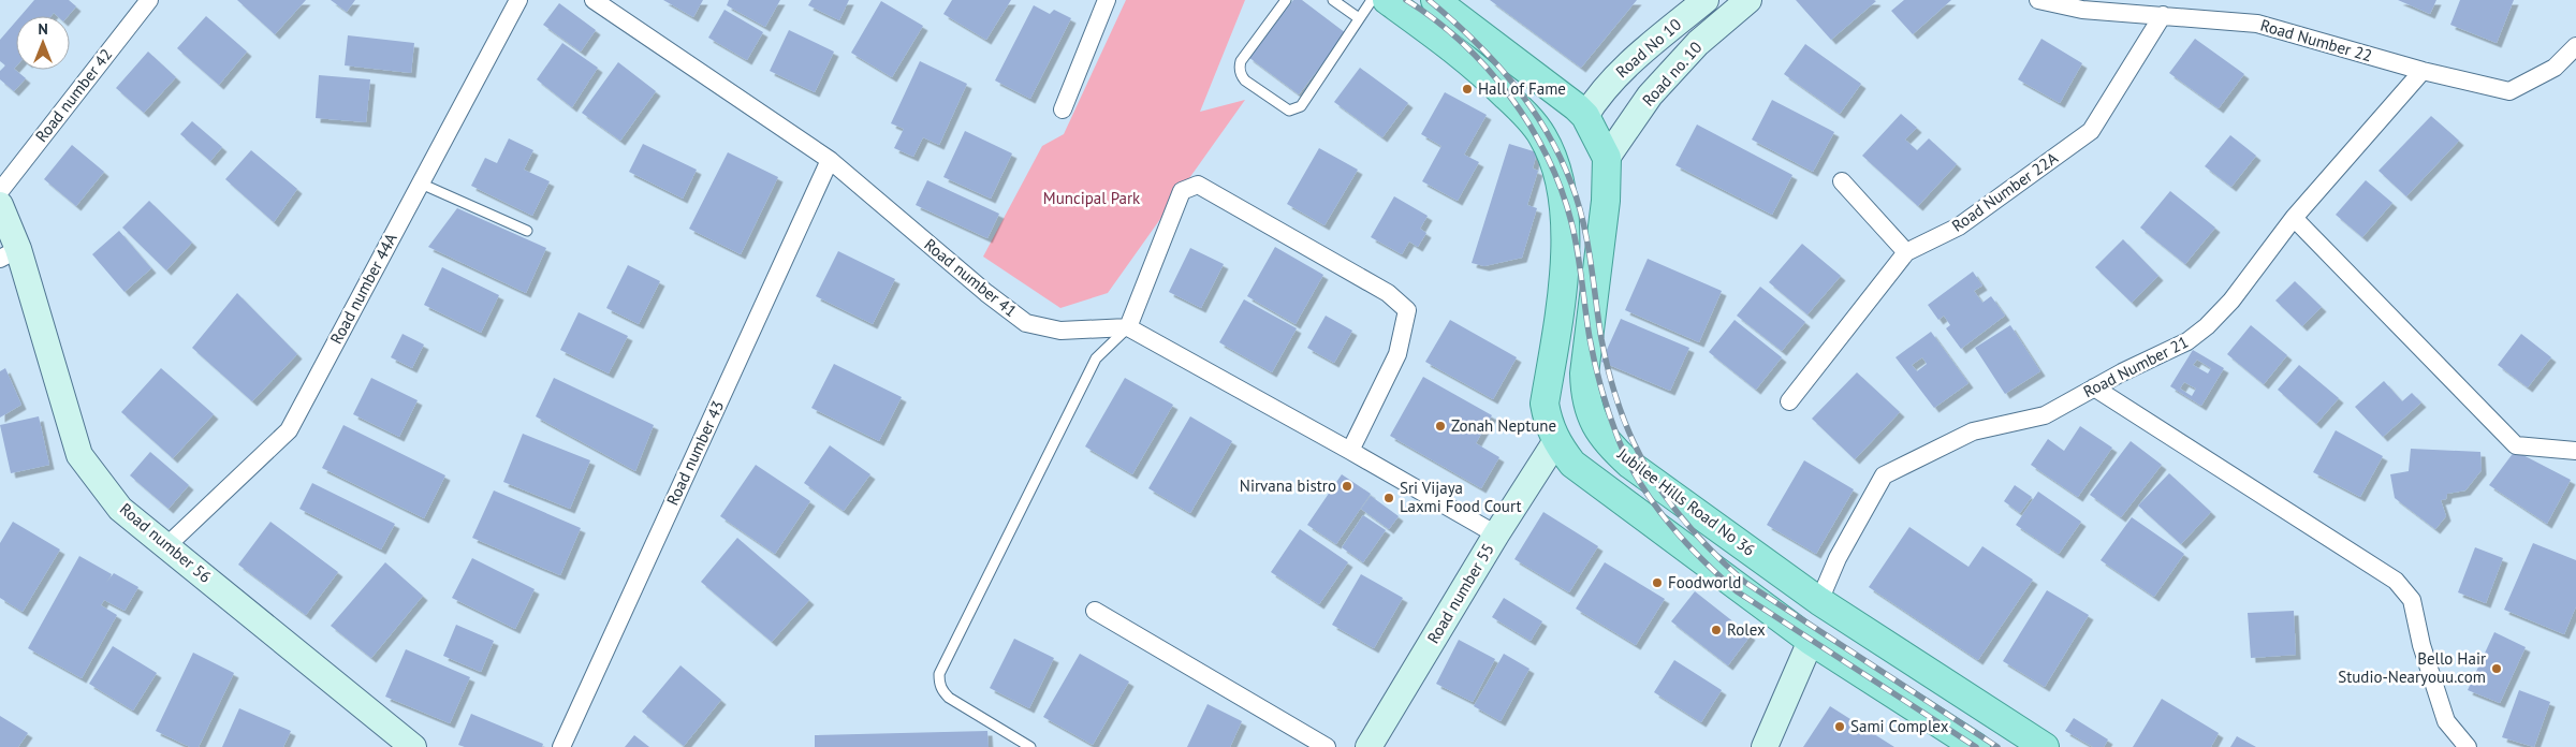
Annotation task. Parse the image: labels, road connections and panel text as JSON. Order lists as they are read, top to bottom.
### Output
{
  "streets": {
    "main road": ["Jubilee Hills Road No 36"],
    "street": [
      "Road Number 22",
      "Road No 10",
      "Road no. 10",
      "Road number 42",
      "Road Number 22A",
      "Road number 41",
      "Road number 44A",
      "Road Number 21",
      "Road number 43",
      "Road number 56",
      "Road number 55"
    ]
  },
  "crossings": [
    ["Road Number 22", "Road Number 22A"],
    ["Road Number 22", "Road Number 21"],
    ["Road No 10", "Jubilee Hills Road No 36"],
    ["Road no. 10", "Jubilee Hills Road No 36"],
    ["Road number 41", "Road number 43"],
    ["Road number 44A", "Road number 56"],
    ["Road Number 21", "Jubilee Hills Road No 36"]
  ],
  "parks": ["Muncipal Park"],
  "places": [
    "Hall of Fame",
    "Zonah Neptune",
    "Nirvana bistro",
    "Sri Vijaya Laxmi Food Court",
    "Foodworld",
    "Rolex",
    "Bello Hair Studio-Nearyouu.com",
    "Sami Complex"
  ],
  "north": "top"
}
